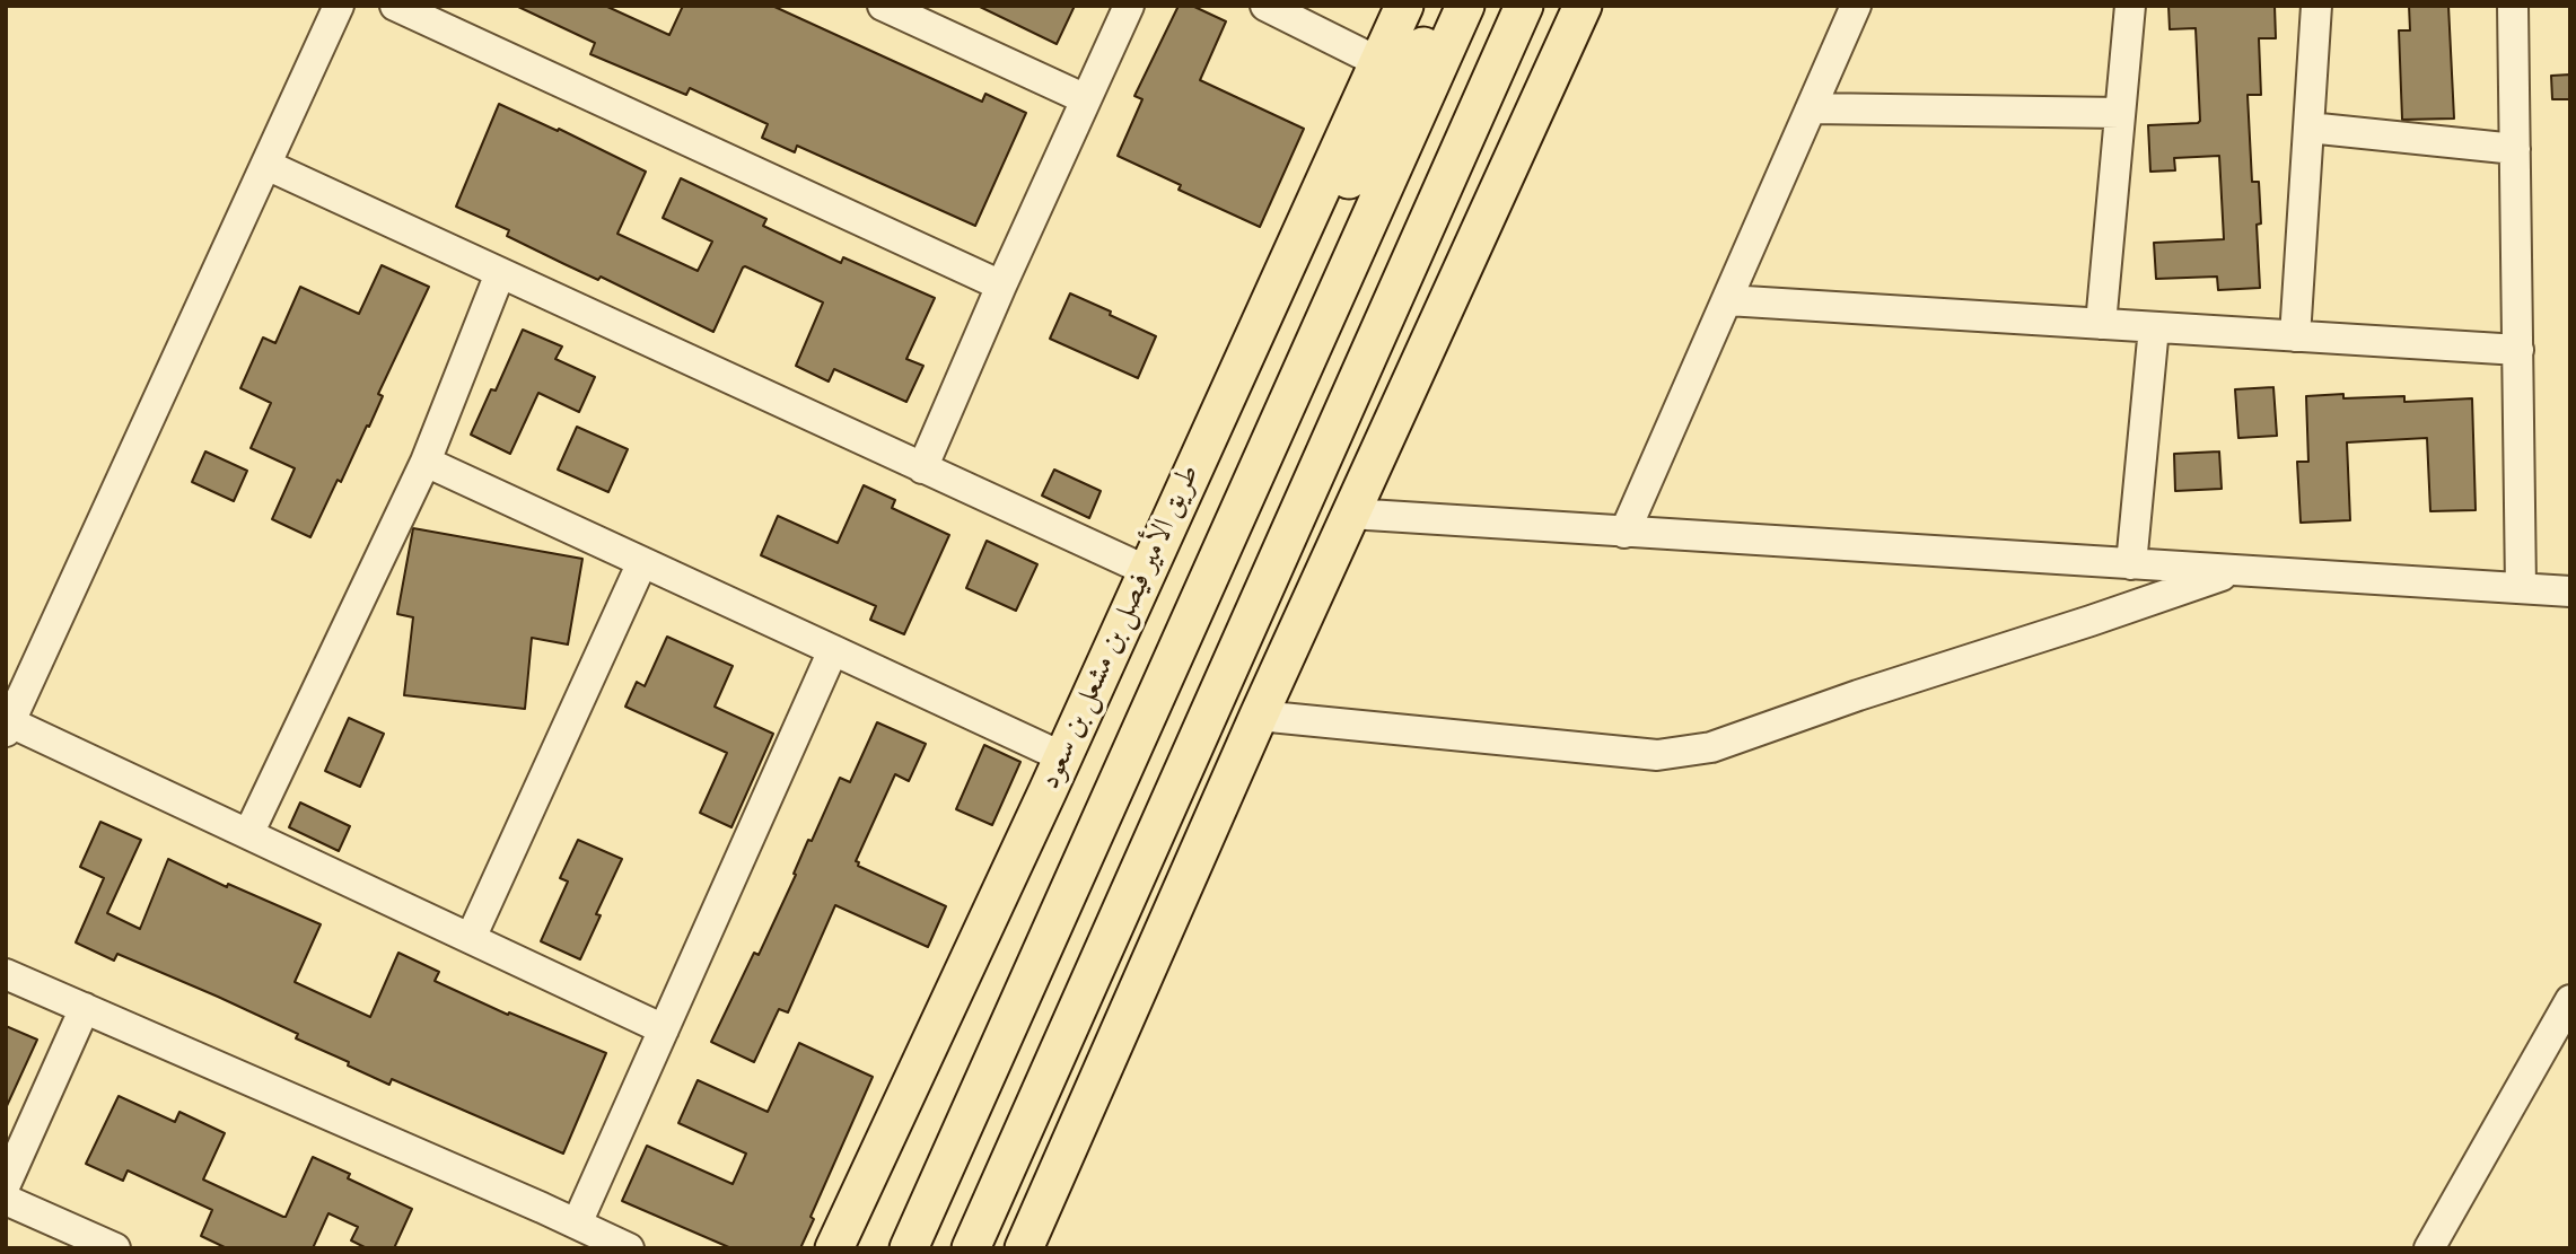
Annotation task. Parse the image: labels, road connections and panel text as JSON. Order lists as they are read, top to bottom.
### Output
{
  "streets": {
    "main road": ["طريق الأمير فيصل بن مشعل بن سعود"]
  }
}
